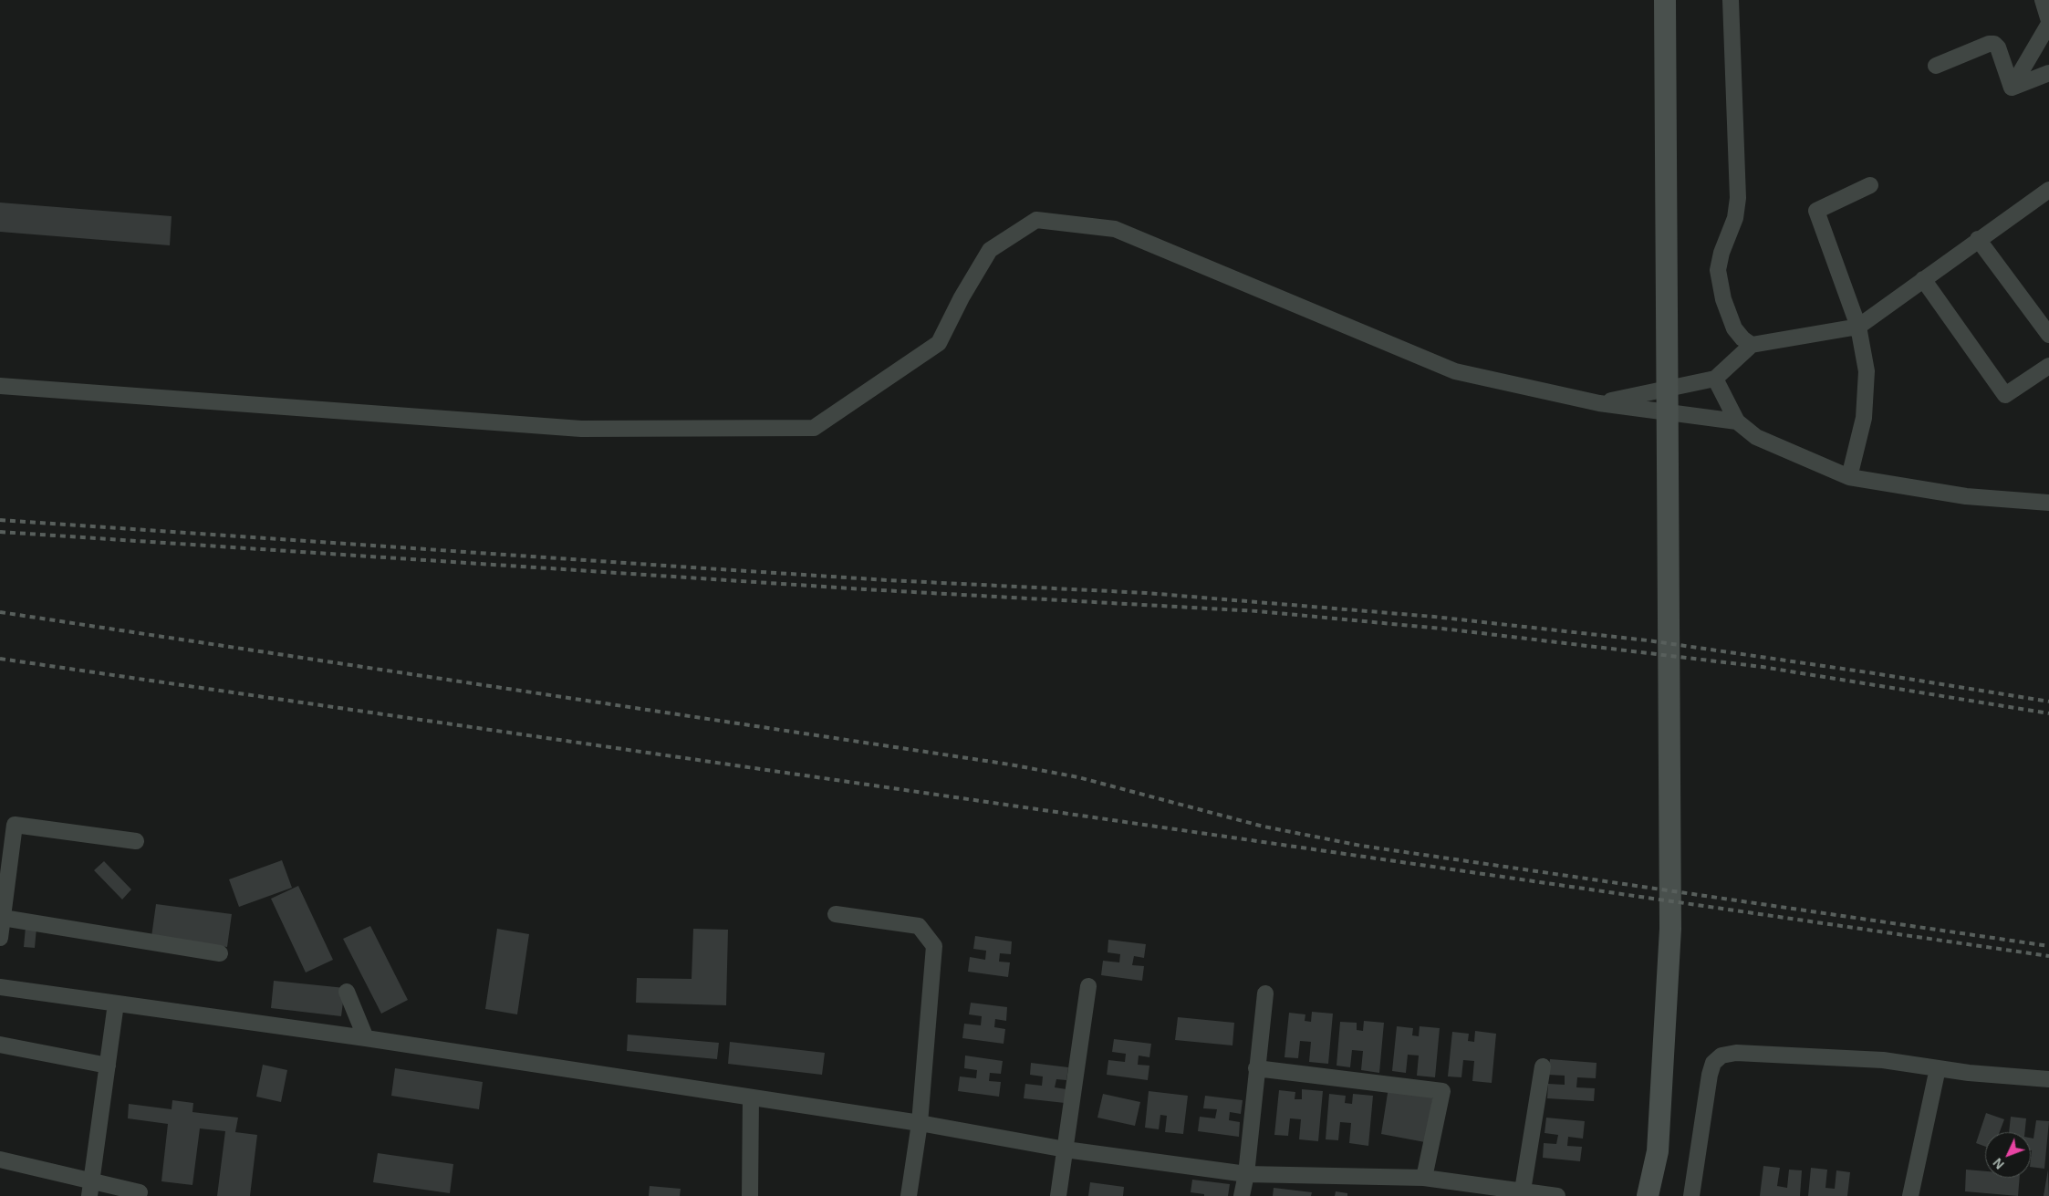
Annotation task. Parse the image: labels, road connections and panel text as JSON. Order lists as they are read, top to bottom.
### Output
{
  "north": "bottom left"
}
